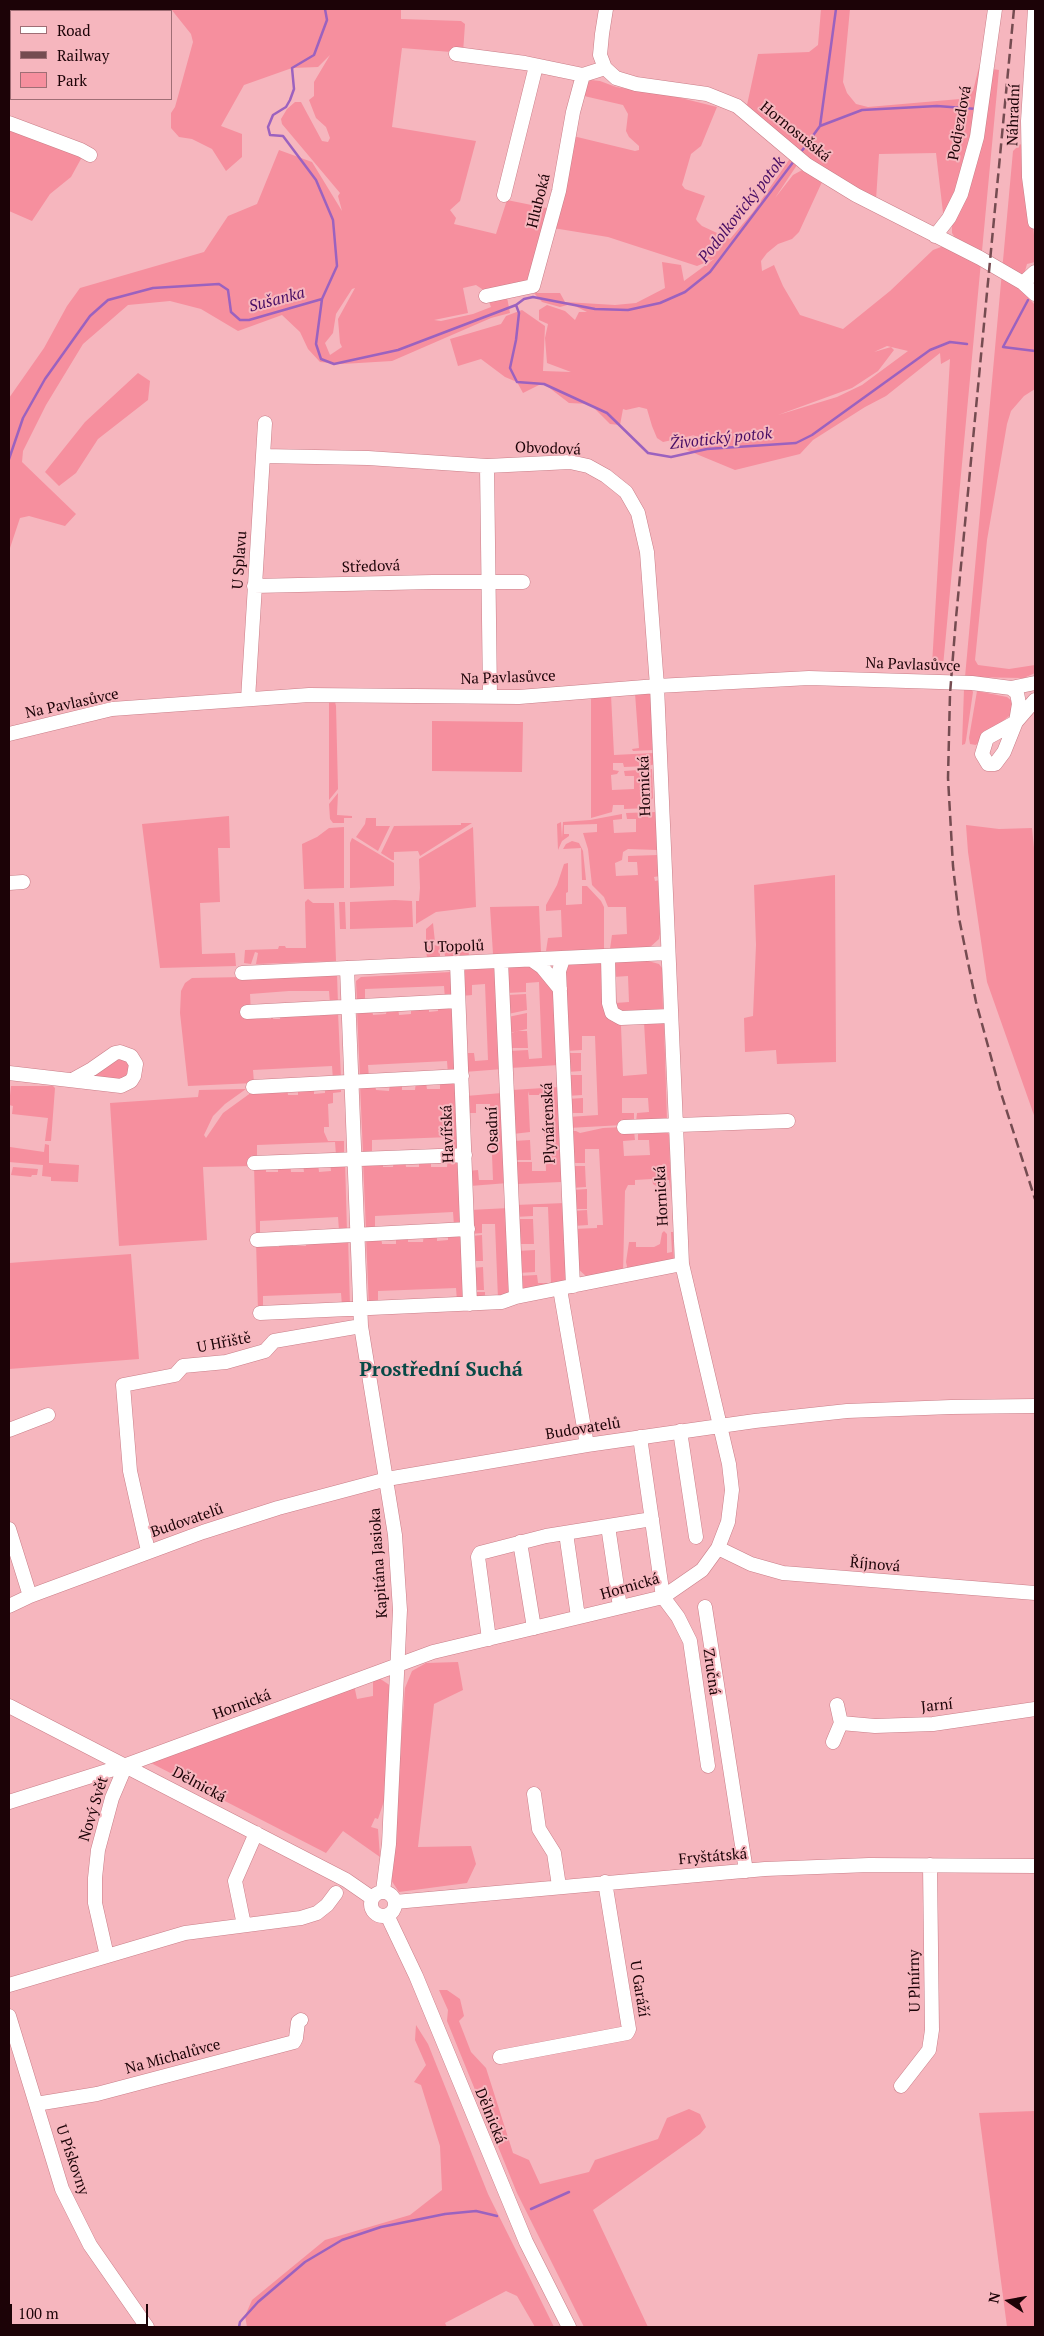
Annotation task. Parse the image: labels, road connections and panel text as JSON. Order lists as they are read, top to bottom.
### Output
{
  "streets": {
    "street": [
      "Náhradní",
      "Podjezdová",
      "Hornosušská",
      "Hluboká",
      "Obvodová",
      "U Splavu",
      "Středová",
      "Na Pavlasůvce",
      "Hornická",
      "U Topolů",
      "Plynárenská",
      "Osadní",
      "Havířská",
      "U Hřiště",
      "Budovatelů",
      "Kapitána Jasioka",
      "Říjnová",
      "Zručná",
      "Jarní",
      "Dělnická",
      "Nový Svět",
      "Fryštátská",
      "U Plnírny",
      "U Garáží",
      "Na Michalůvce",
      "U Pískovny"
    ]
  },
  "crossings": [
    ["Podjezdová", "Hornosušská"],
    ["Obvodová", "U Splavu"],
    ["Obvodová", "Na Pavlasůvce"],
    ["Obvodová", "Hornická"],
    ["U Splavu", "Středová"],
    ["U Splavu", "Na Pavlasůvce"],
    ["Na Pavlasůvce", "Hornická"],
    ["Hornická", "U Topolů"],
    ["Hornická", "Budovatelů"],
    ["Hornická", "Kapitána Jasioka"],
    ["Hornická", "Říjnová"],
    ["Hornická", "Zručná"],
    ["Hornická", "Dělnická"],
    ["Hornická", "Nový Svět"],
    ["U Topolů", "Plynárenská"],
    ["U Topolů", "Osadní"],
    ["U Topolů", "Havířská"],
    ["U Topolů", "Kapitána Jasioka"],
    ["Plynárenská", "Budovatelů"],
    ["U Hřiště", "Budovatelů"],
    ["U Hřiště", "Kapitána Jasioka"],
    ["Budovatelů", "Kapitána Jasioka"],
    ["Kapitána Jasioka", "Dělnická"],
    ["Kapitána Jasioka", "Fryštátská"],
    ["Zručná", "Fryštátská"],
    ["Dělnická", "Nový Svět"],
    ["Dělnická", "Fryštátská"],
    ["Fryštátská", "U Plnírny"],
    ["Fryštátská", "U Garáží"],
    ["Na Michalůvce", "U Pískovny"]
  ],
  "districts": ["Prostřední Suchá"],
  "water": ["Podolkovický potok", "Sušanka", "Životický potok"],
  "legend": ["Road", "Railway", "Park"],
  "scale_bar": "100 m",
  "north": "left"
}
